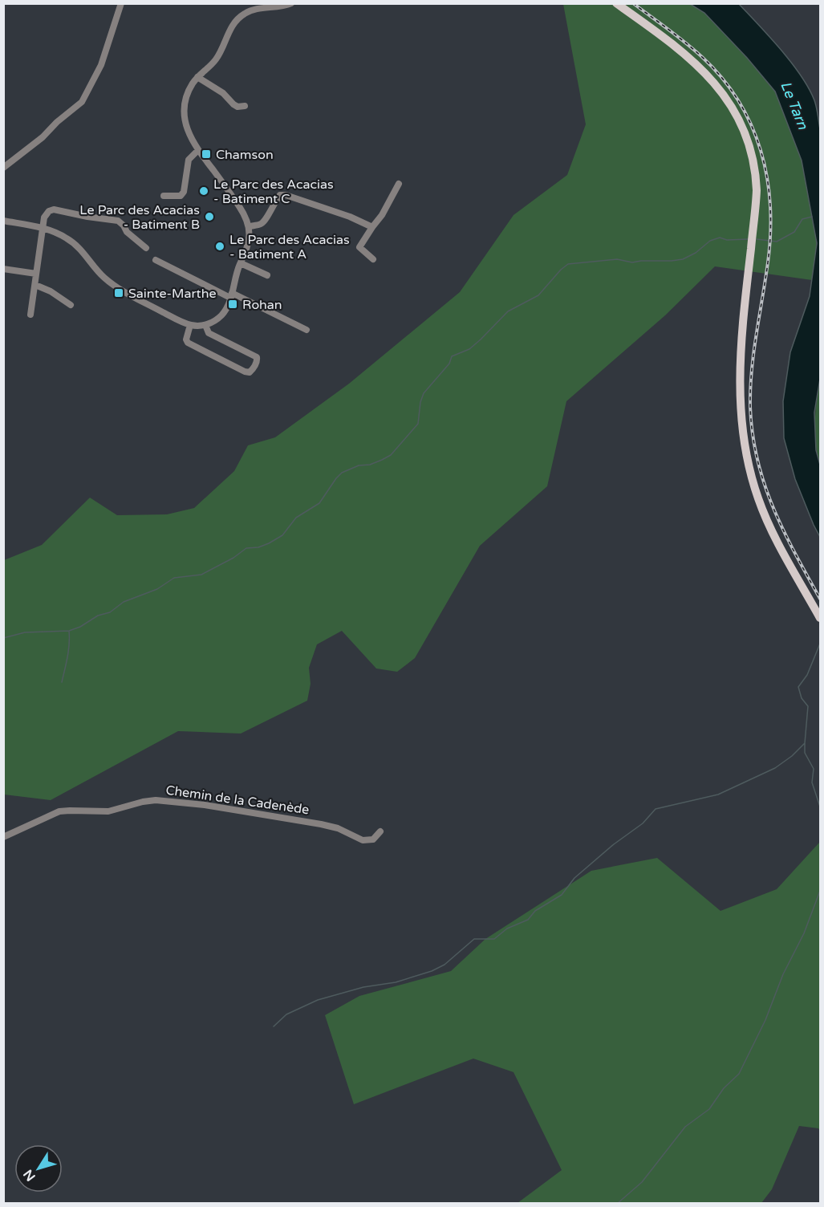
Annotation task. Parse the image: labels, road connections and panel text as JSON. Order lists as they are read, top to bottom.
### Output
{
  "streets": {
    "street": ["Chemin de la Cadenède"]
  },
  "water": ["Le Tarn"],
  "places": {
    "transit": ["Chamson", "Sainte-Marthe", "Rohan"],
    "other": ["Le Parc des Acacias - Batiment C", "Le Parc des Acacias - Batiment B", "Le Parc des Acacias - Batiment A"]
  },
  "north": "bottom left"
}
